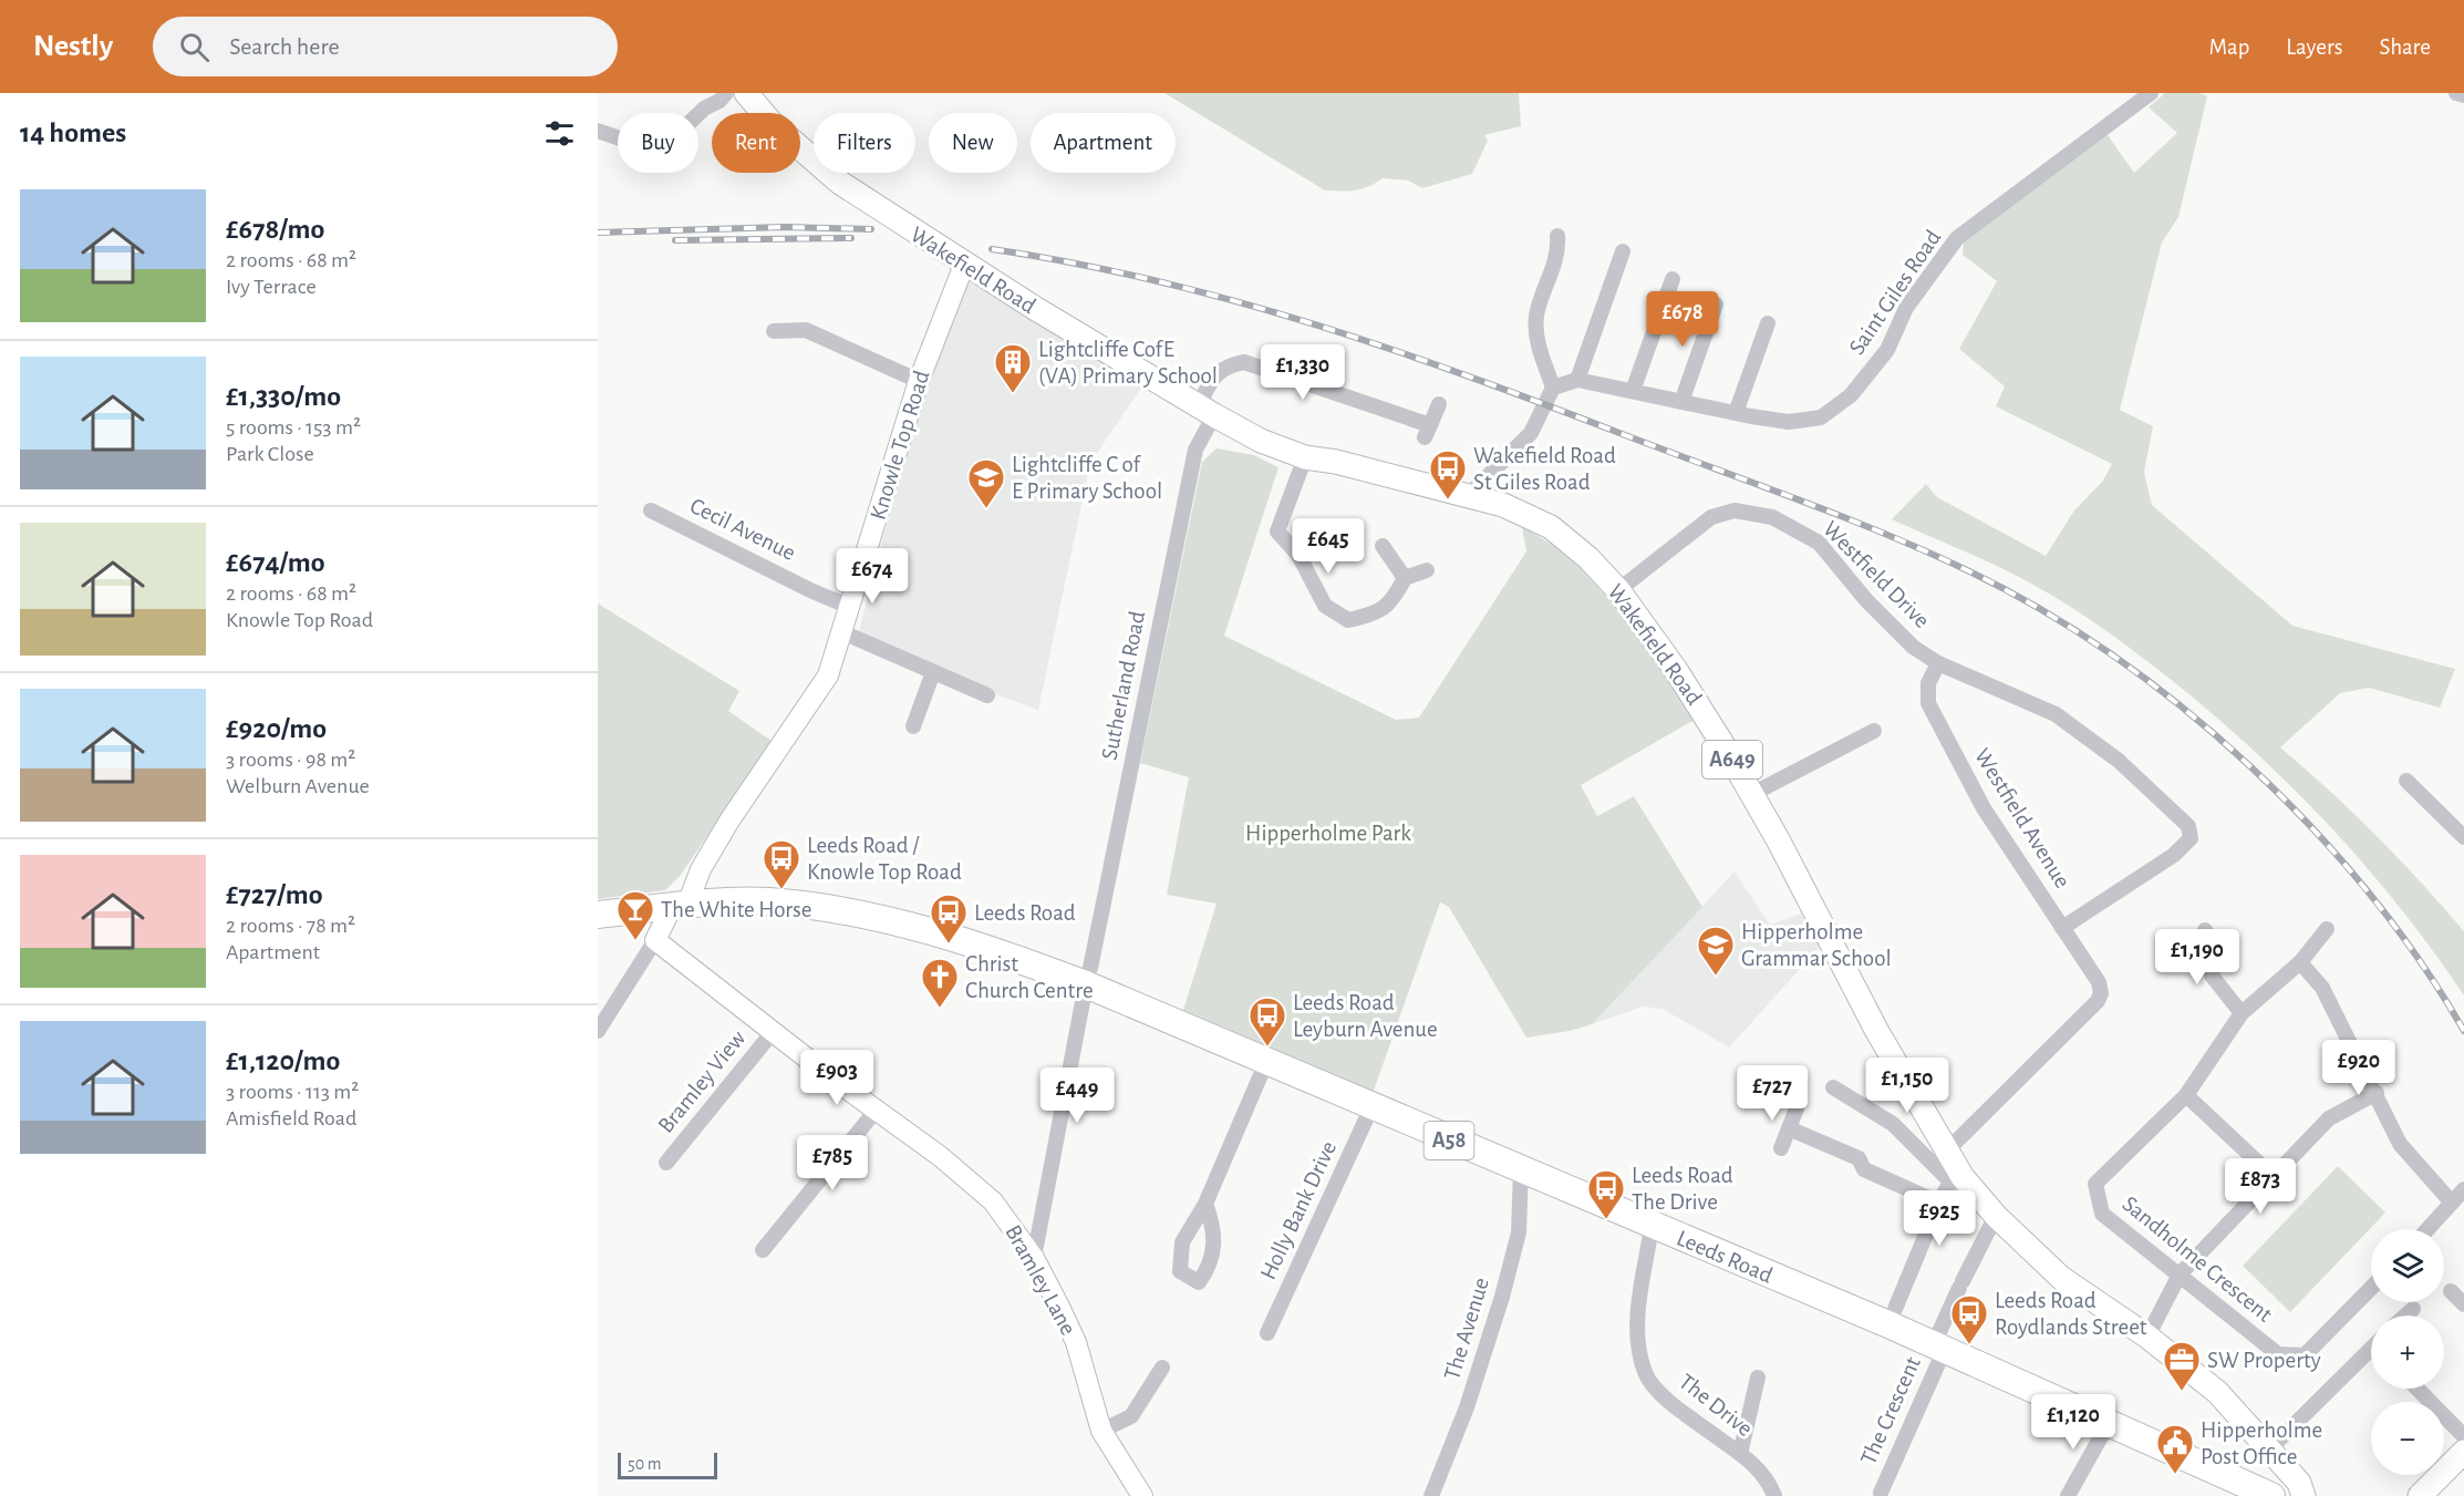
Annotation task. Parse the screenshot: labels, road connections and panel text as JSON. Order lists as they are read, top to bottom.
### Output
{
  "streets": {
    "highway": ["A58", "Leeds Road"],
    "main road": ["Wakefield Road", "A649"],
    "street": [
      "Saint Giles Road",
      "Knowle Top Road",
      "Cecil Avenue",
      "Westfield Drive",
      "Sutherland Road",
      "Westfield Avenue",
      "Bramley View",
      "Holly Bank Drive",
      "Sandholme Crescent",
      "Bramley Lane",
      "The Avenue",
      "The Drive",
      "The Crescent"
    ]
  },
  "crossings": [
    ["Wakefield Road", "Knowle Top Road"],
    ["Wakefield Road", "Westfield Drive"],
    ["Wakefield Road", "Sutherland Road"],
    ["Wakefield Road", "Westfield Avenue"],
    ["Wakefield Road", "The Crescent"],
    ["Knowle Top Road", "Cecil Avenue"],
    ["Knowle Top Road", "Leeds Road"],
    ["Knowle Top Road", "Bramley Lane"],
    ["Westfield Drive", "Westfield Avenue"],
    ["Sutherland Road", "Leeds Road"],
    ["Sutherland Road", "Bramley Lane"],
    ["Bramley View", "Bramley Lane"],
    ["Holly Bank Drive", "Leeds Road"],
    ["Leeds Road", "The Avenue"],
    ["Leeds Road", "The Drive"],
    ["Leeds Road", "The Crescent"]
  ],
  "parks": ["Hipperholme Park"],
  "places": {
    "building": ["Lightcliffe CofE (VA) Primary School"],
    "bus stop": [
      "Wakefield Road St Giles Road",
      "Leeds Road / Knowle Top Road",
      "Leeds Road",
      "Leeds Road Leyburn Avenue",
      "Leeds Road The Drive",
      "Leeds Road Roydlands Street"
    ],
    "school or university": ["Lightcliffe C of E Primary School", "Hipperholme Grammar School"],
    "bar": ["The White Horse"],
    "church": ["Christ Church Centre"],
    "office": ["SW Property"],
    "public building": ["Hipperholme Post Office"]
  },
  "scale_bar": "50 m",
  "page": {
    "header": "Nestly",
    "search": "Search here",
    "nav": ["Map", "Layers", "Share"],
    "heading": "14 homes",
    "chip": [
      "Buy",
      "Rent",
      "Filters",
      "New",
      "Apartment"
    ],
    "list": [
      {
        "name": "£678/mo",
        "note": "2 rooms · 68 m² · Ivy Terrace"
      },
      {
        "name": "£1,330/mo",
        "note": "5 rooms · 153 m² · Park Close"
      },
      {
        "name": "£674/mo",
        "note": "2 rooms · 68 m² · Knowle Top Road"
      },
      {
        "name": "£920/mo",
        "note": "3 rooms · 98 m² · Welburn Avenue"
      },
      {
        "name": "£727/mo",
        "note": "2 rooms · 78 m² · Apartment"
      },
      {
        "name": "£1,120/mo",
        "note": "3 rooms · 113 m² · Amisfield Road"
      }
    ],
    "price": [
      "£678",
      "£1,330",
      "£645",
      "£674",
      "£1,190",
      "£920",
      "£903",
      "£1,150",
      "£727",
      "£449",
      "£785",
      "£873",
      "£925",
      "£1,120"
    ],
    "map_buttons": ["+", "−"],
    "scale": "50 m"
  }
}
